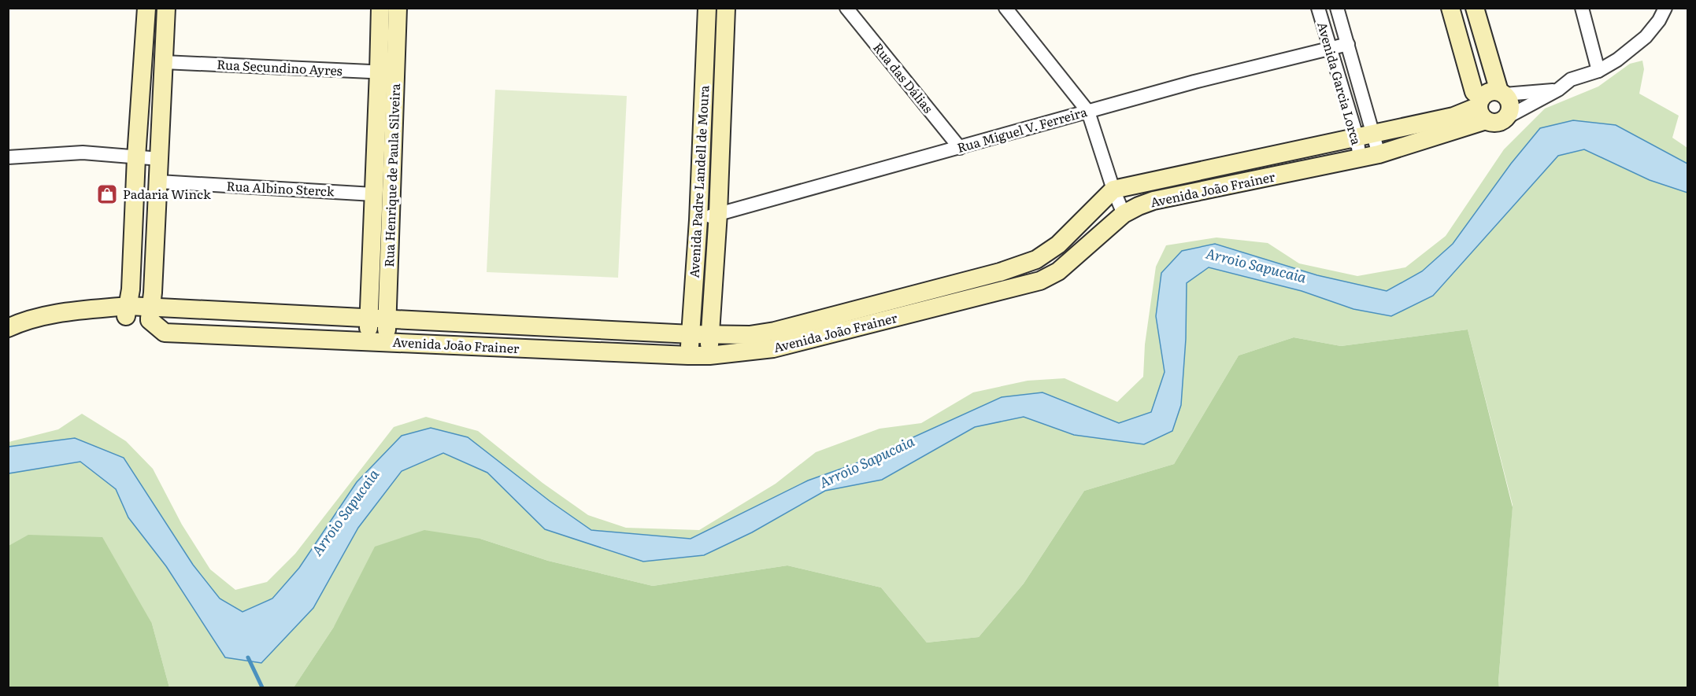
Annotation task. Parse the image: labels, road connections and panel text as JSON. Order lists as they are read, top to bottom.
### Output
{
  "streets": {
    "street": [
      "Rua Secundino Ayres",
      "Rua das Dálias",
      "Avenida Garcia Lorca",
      "Rua Miguel V. Ferreira",
      "Rua Henrique de Paula Silveira",
      "Avenida Padre Landell de Moura",
      "Rua Albino Sterck",
      "Avenida João Frainer"
    ]
  },
  "crossings": [
    ["Rua Secundino Ayres", "Rua Henrique de Paula Silveira"],
    ["Rua das Dálias", "Rua Miguel V. Ferreira"],
    ["Avenida Garcia Lorca", "Rua Miguel V. Ferreira"],
    ["Avenida Garcia Lorca", "Avenida João Frainer"],
    ["Rua Miguel V. Ferreira", "Avenida Padre Landell de Moura"],
    ["Rua Henrique de Paula Silveira", "Rua Albino Sterck"],
    ["Rua Henrique de Paula Silveira", "Avenida João Frainer"],
    ["Avenida Padre Landell de Moura", "Avenida João Frainer"]
  ],
  "water": ["Arroio Sapucaia"],
  "places": {
    "shop": ["Padaria Winck"]
  }
}
